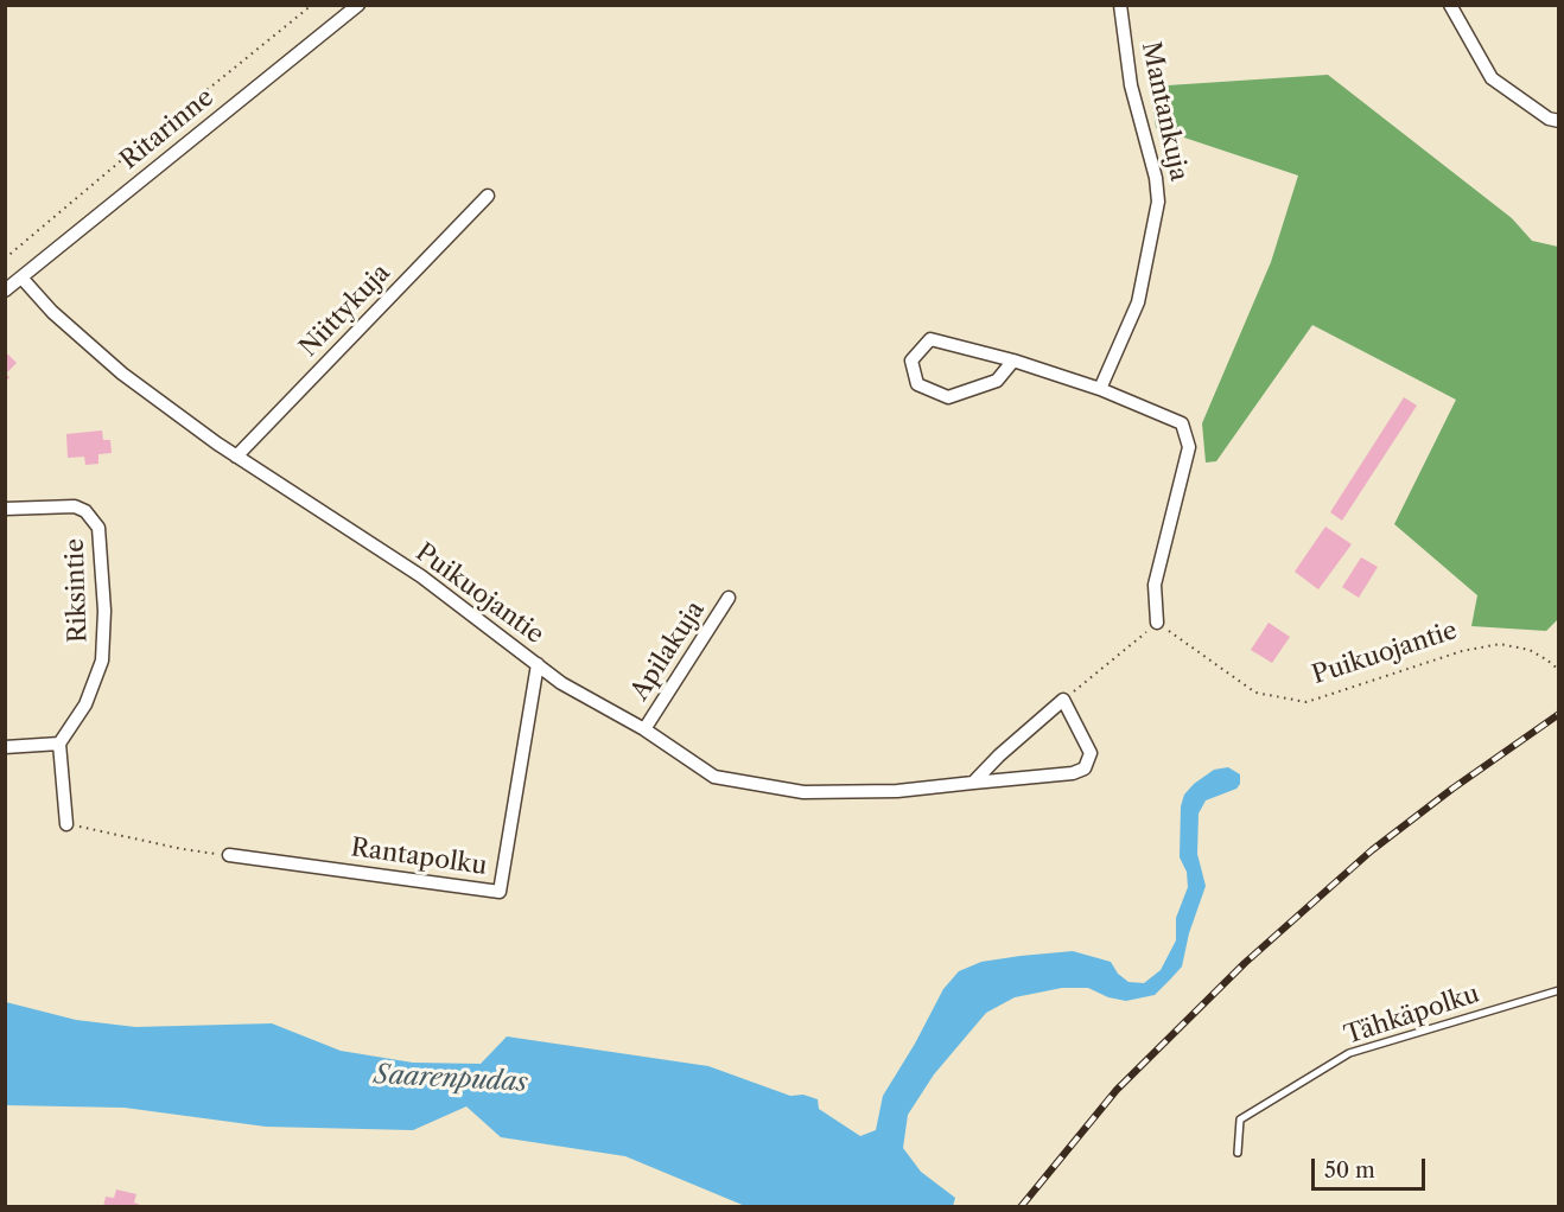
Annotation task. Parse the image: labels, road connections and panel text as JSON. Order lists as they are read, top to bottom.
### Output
{
  "streets": {
    "street": [
      "Mantankuja",
      "Ritarinne",
      "Niittykuja",
      "Riksintie",
      "Puikuojantie",
      "Apilakuja",
      "Rantapolku"
    ],
    "lane": ["Tähkäpolku"]
  },
  "crossings": [
    ["Ritarinne", "Puikuojantie"],
    ["Niittykuja", "Puikuojantie"],
    ["Puikuojantie", "Apilakuja"],
    ["Puikuojantie", "Rantapolku"]
  ],
  "water": ["Saarenpudas"],
  "scale_bar": "50 m"
}
